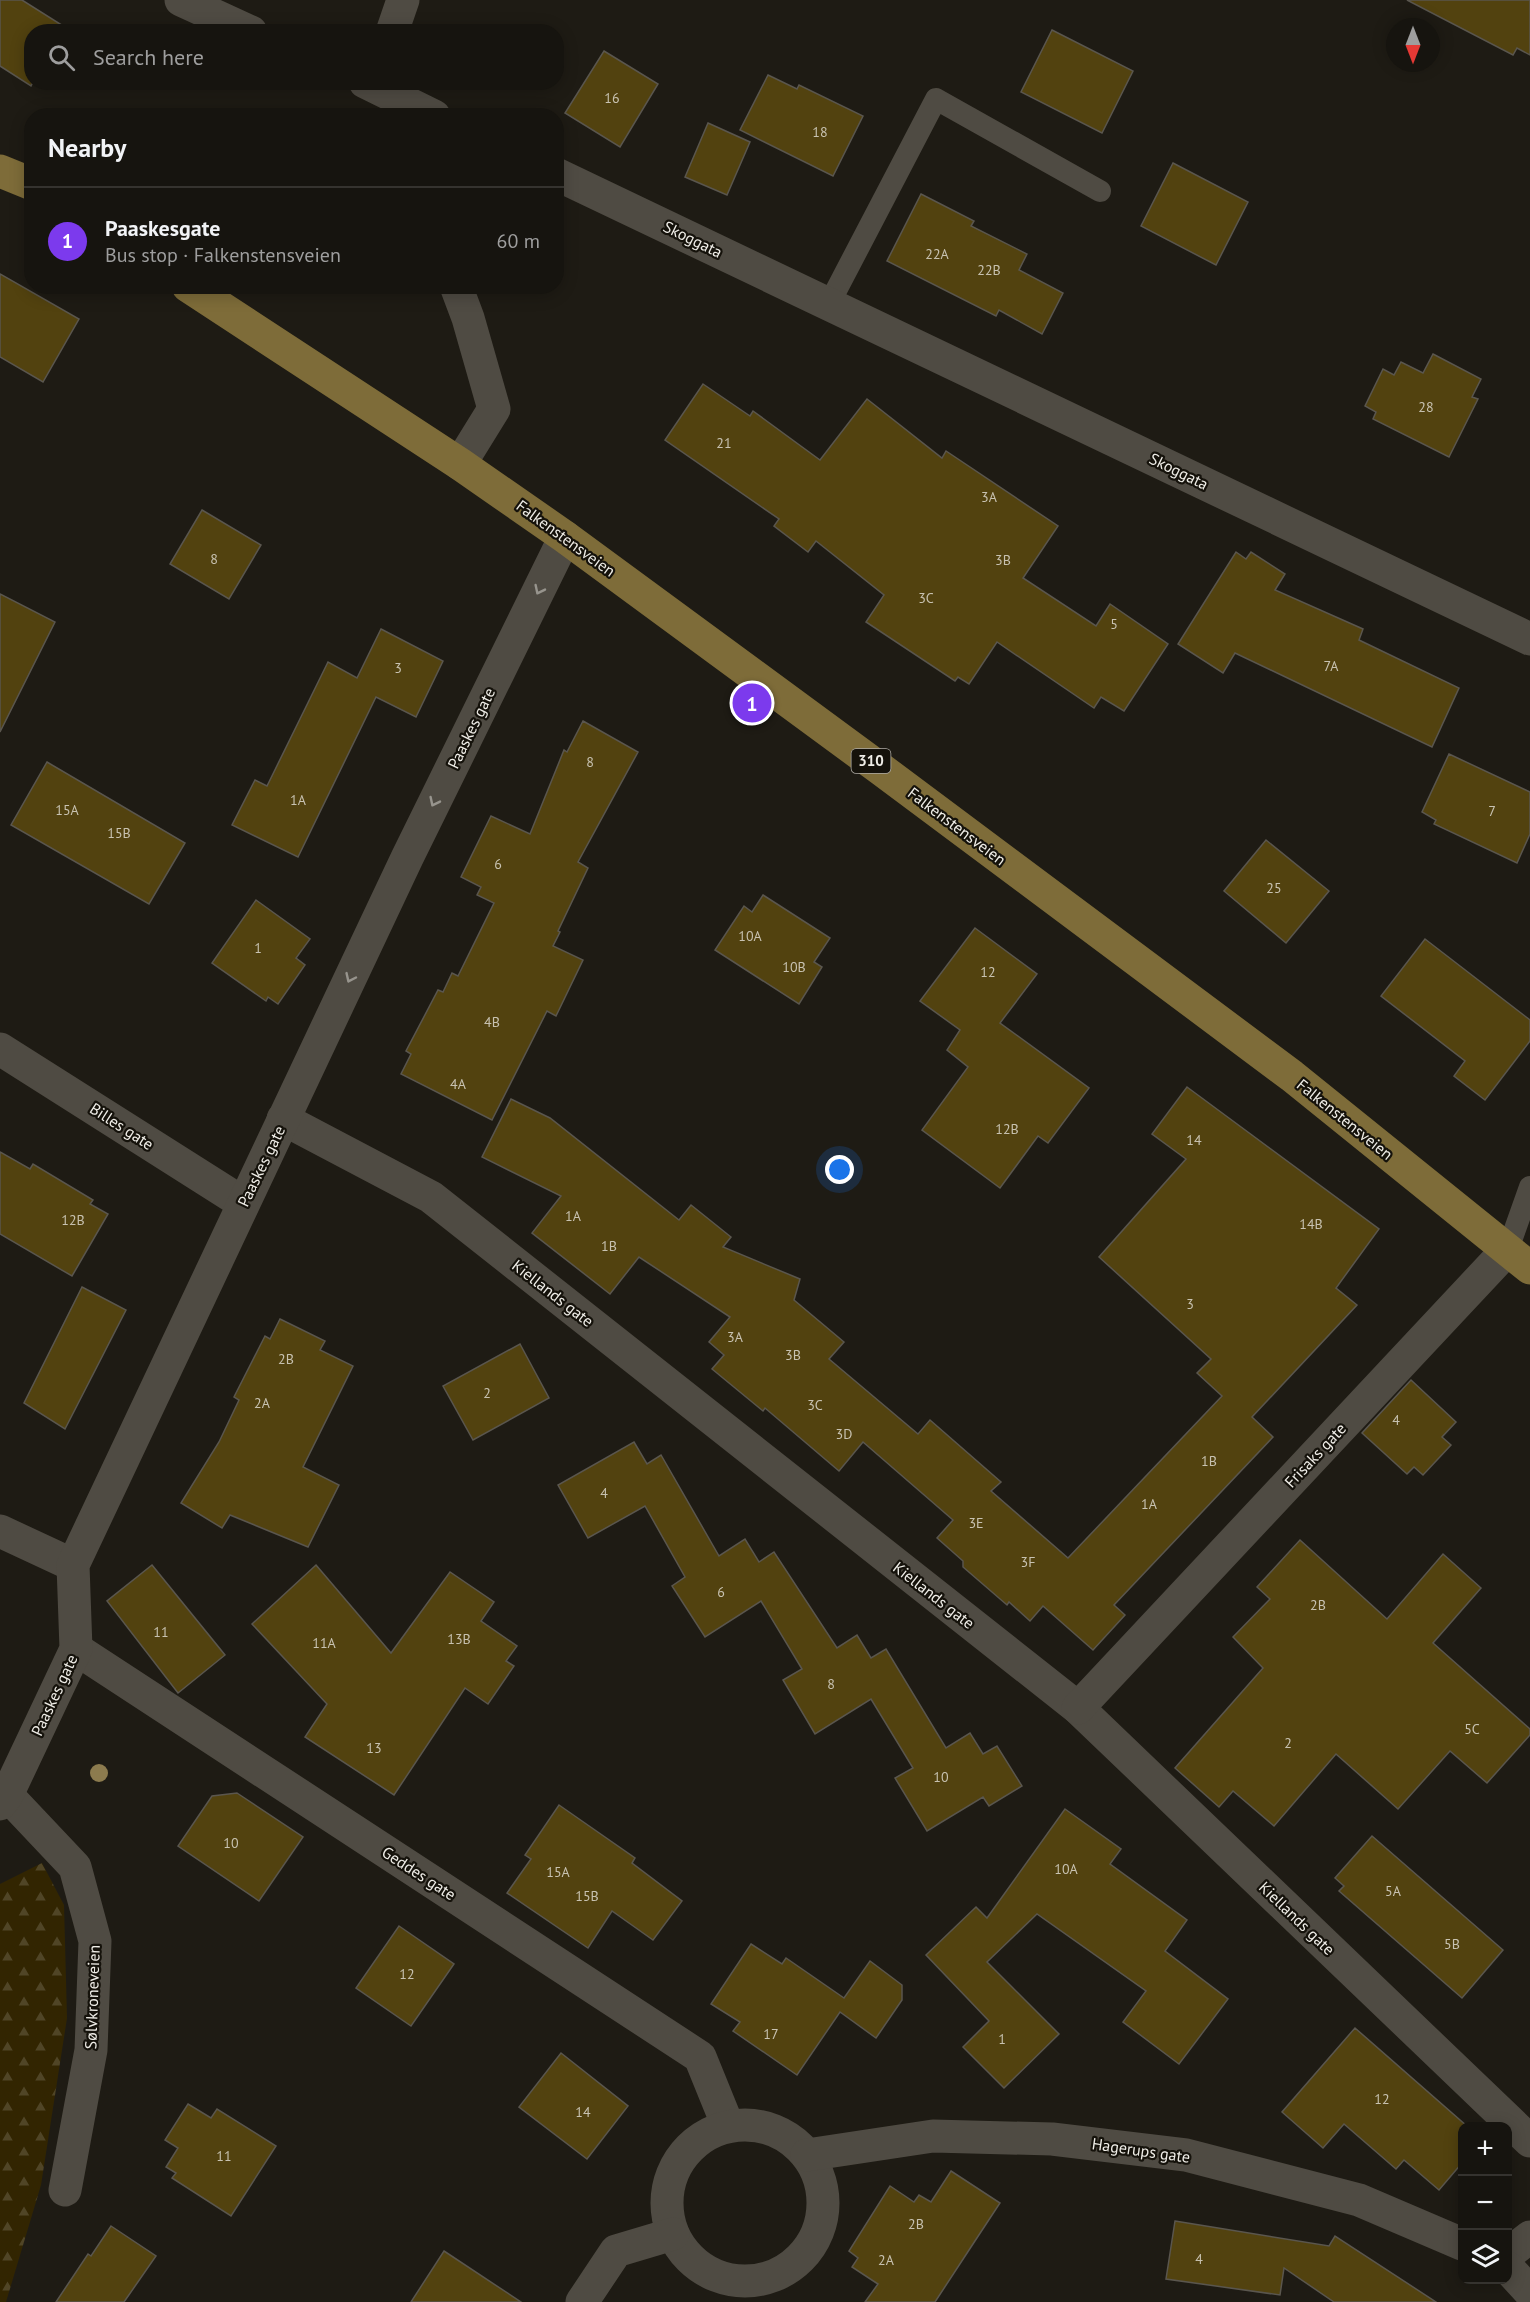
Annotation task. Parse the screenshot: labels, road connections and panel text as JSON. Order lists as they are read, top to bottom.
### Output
{
  "streets": {
    "main road": ["Falkenstensveien", "310"],
    "street": [
      "Skoggata",
      "Paaskes gate",
      "Billes gate",
      "Kiellands gate",
      "Frisaks gate",
      "Geddes gate",
      "Sølvkroneveien",
      "Hagerups gate"
    ]
  },
  "crossings": [
    ["Falkenstensveien", "Paaskes gate"],
    ["Falkenstensveien", "Frisaks gate"],
    ["Paaskes gate", "Billes gate"],
    ["Paaskes gate", "Kiellands gate"],
    ["Paaskes gate", "Geddes gate"],
    ["Paaskes gate", "Sølvkroneveien"],
    ["Kiellands gate", "Frisaks gate"],
    ["Geddes gate", "Hagerups gate"]
  ],
  "one_way": ["Paaskes gate"],
  "house_numbers": [
    "16",
    "18",
    "22A",
    "22B",
    "28",
    "21",
    "3A",
    "8",
    "3B",
    "3C",
    "5",
    "7A",
    "3",
    "8",
    "1A",
    "15A",
    "7",
    "15B",
    "6",
    "25",
    "10A",
    "1",
    "10B",
    "12",
    "4B",
    "4A",
    "12B",
    "14",
    "1A",
    "12B",
    "14B",
    "1B",
    "3",
    "3A",
    "3B",
    "2B",
    "2",
    "2A",
    "3C",
    "4",
    "3D",
    "1B",
    "4",
    "1A",
    "3E",
    "3F",
    "6",
    "2B",
    "11",
    "13B",
    "11A",
    "8",
    "5C",
    "2",
    "13",
    "10",
    "10",
    "10A",
    "15A",
    "5A",
    "15B",
    "5B",
    "12",
    "17",
    "1",
    "12",
    "14",
    "11",
    "2B",
    "4",
    "2A"
  ],
  "north": "bottom",
  "page": {
    "search": "Search here",
    "heading": "Nearby",
    "list": [
      {
        "mark": "1",
        "name": "Paaskesgate",
        "note": "Bus stop · Falkenstensveien",
        "value": "60 m"
      }
    ],
    "pins": "1",
    "map_buttons": ["+", "−"]
  }
}
